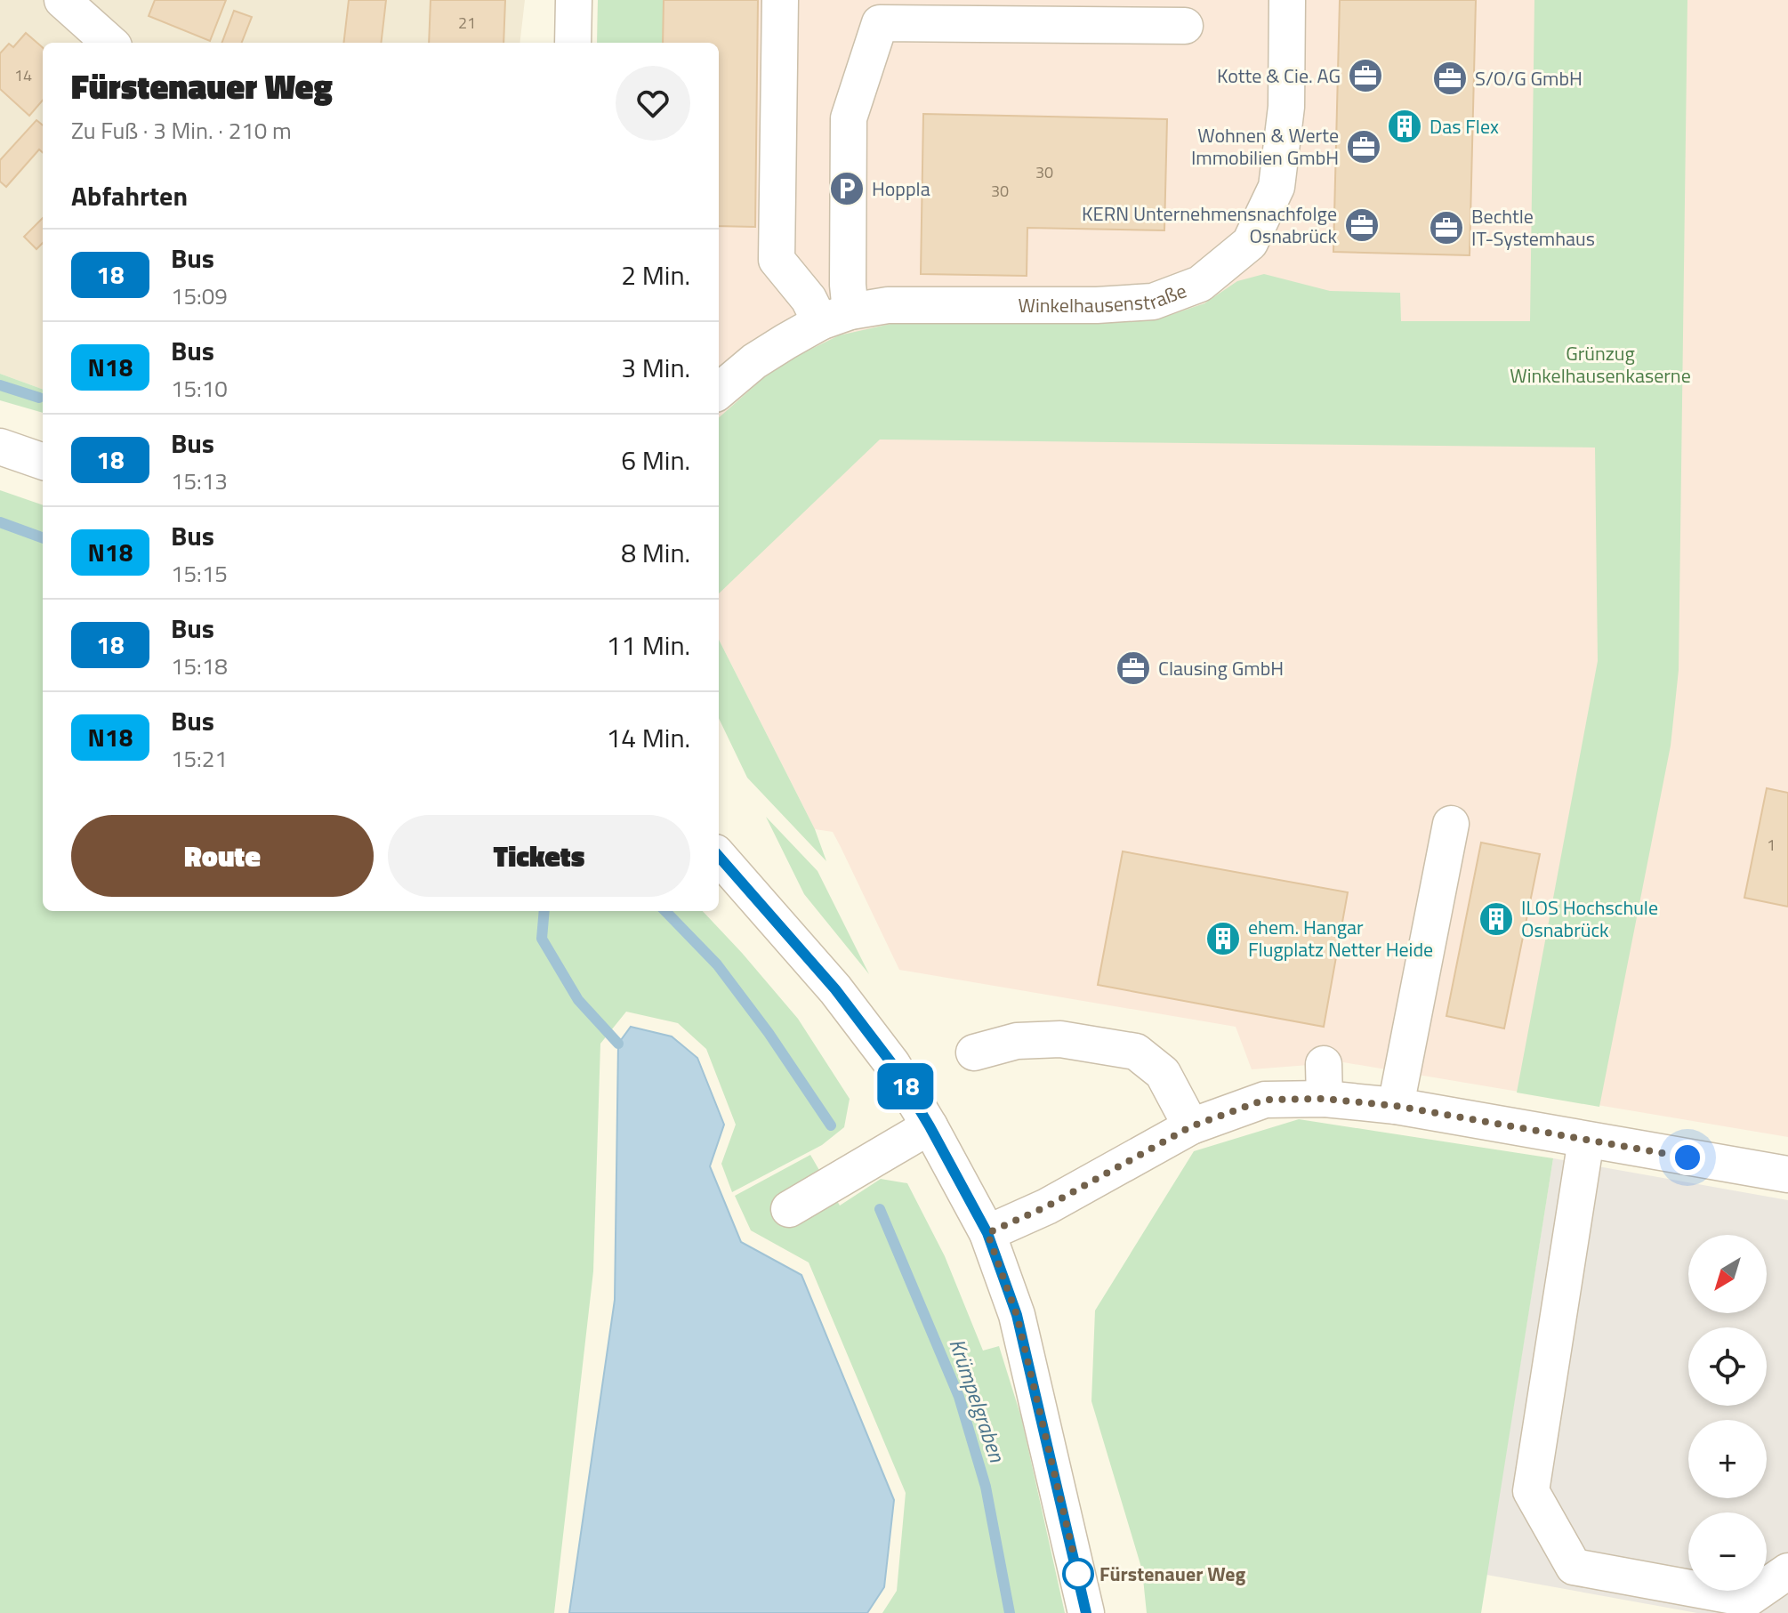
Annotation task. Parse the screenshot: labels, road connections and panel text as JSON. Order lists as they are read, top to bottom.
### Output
{
  "streets": {
    "street": ["Winkelhausenstraße"]
  },
  "water": ["Krümpelgraben"],
  "parks": ["Grünzug Winkelhausenkaserne"],
  "places": {
    "office": [
      "Kotte & Cie. AG",
      "S/O/G GmbH",
      "Wohnen & Werte Immobilien GmbH",
      "KERN Unternehmensnachfolge Osnabrück",
      "Bechtle IT-Systemhaus",
      "Clausing GmbH"
    ],
    "building": ["Das Flex", "ILOS Hochschule Osnabrück", "ehem. Hangar Flugplatz Netter Heide"],
    "parking": ["Hoppla"],
    "other": ["Fürstenauer Weg"]
  },
  "lines": ["bus line 18"],
  "house_numbers": [
    "21",
    "14",
    "30",
    "30",
    "1"
  ],
  "north": "bottom left",
  "page": {
    "on_map": "18",
    "heading": [
      ["Fürstenauer Weg", "Zu Fuß · 3 Min. · 210 m"],
      "Abfahrten"
    ],
    "list": [
      {
        "mark": "18",
        "name": "Bus",
        "note": "15:09",
        "value": "2 Min."
      },
      {
        "mark": "N18",
        "name": "Bus",
        "note": "15:10",
        "value": "3 Min."
      },
      {
        "mark": "18",
        "name": "Bus",
        "note": "15:13",
        "value": "6 Min."
      },
      {
        "mark": "N18",
        "name": "Bus",
        "note": "15:15",
        "value": "8 Min."
      },
      {
        "mark": "18",
        "name": "Bus",
        "note": "15:18",
        "value": "11 Min."
      },
      {
        "mark": "N18",
        "name": "Bus",
        "note": "15:21",
        "value": "14 Min."
      }
    ],
    "buttons": ["Route", "Tickets"],
    "map_buttons": ["+", "−"]
  }
}
